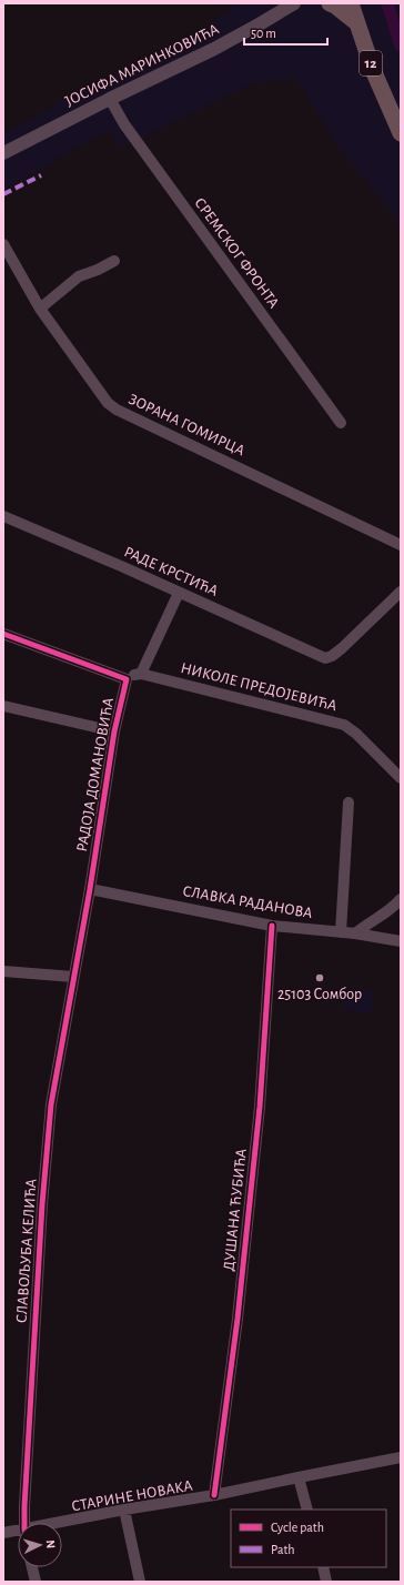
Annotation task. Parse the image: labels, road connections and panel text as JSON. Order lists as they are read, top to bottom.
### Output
{
  "streets": {
    "main road": ["12"],
    "street": [
      "ЈОСИФА МАРИНКОВИЋА",
      "СРЕМСКОГ ФРОНТА",
      "ЗОРАНА ГОМИРЦА",
      "РАДЕ КРСТИЋА",
      "НИКОЛЕ ПРЕДОЈЕВИЋА",
      "РАДОЈА ДОМАНОВИЋА",
      "СЛАВКА РАДАНОВА",
      "ДУШАНА ЋУБИЋА",
      "СЛАВОЉУБА КЕЛИЋА",
      "СТАРИНЕ НОВАКА"
    ]
  },
  "crossings": [
    ["ЈОСИФА МАРИНКОВИЋА", "СРЕМСКОГ ФРОНТА"],
    ["НИКОЛЕ ПРЕДОЈЕВИЋА", "РАДОЈА ДОМАНОВИЋА"],
    ["РАДОЈА ДОМАНОВИЋА", "СЛАВКА РАДАНОВА"],
    ["РАДОЈА ДОМАНОВИЋА", "СЛАВОЉУБА КЕЛИЋА"],
    ["СЛАВКА РАДАНОВА", "ДУШАНА ЋУБИЋА"],
    ["ДУШАНА ЋУБИЋА", "СТАРИНЕ НОВАКА"]
  ],
  "places": ["25103 Сомбор"],
  "legend": ["Cycle path", "Path"],
  "scale_bar": "50 m",
  "north": "right"
}
